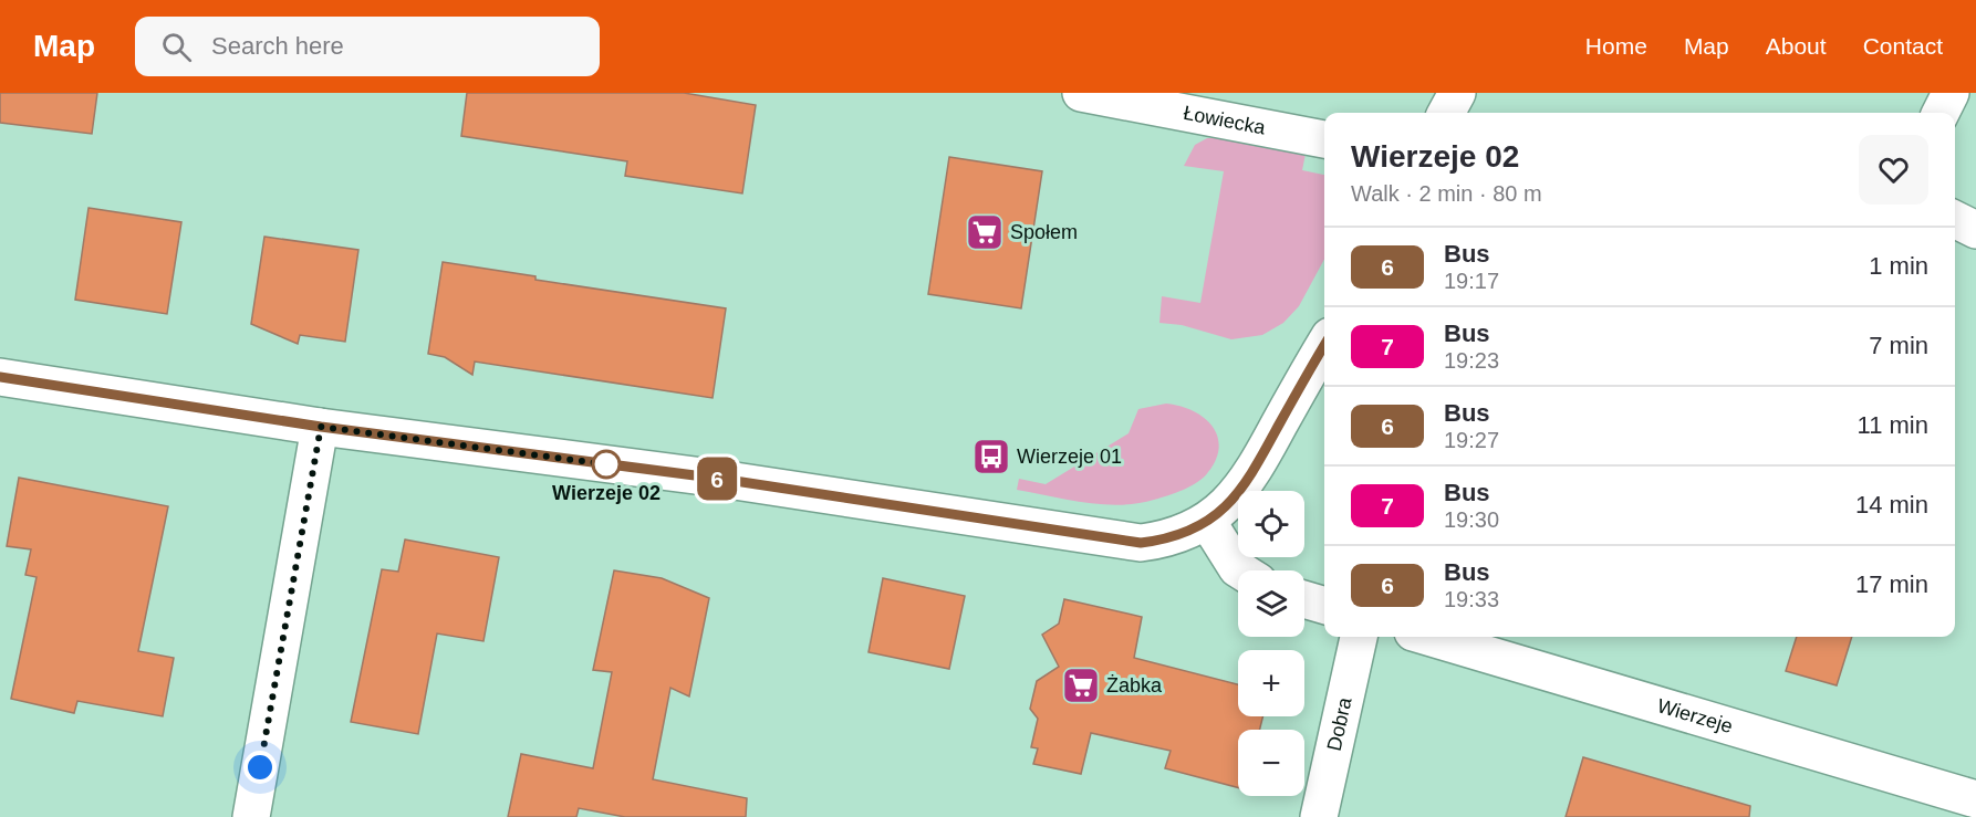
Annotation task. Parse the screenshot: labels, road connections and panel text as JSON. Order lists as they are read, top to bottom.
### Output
{
  "streets": {
    "street": ["Łowiecka", "Wierzeje", "Dobra"]
  },
  "places": {
    "supermarket": ["Społem", "Żabka"],
    "bus stop": ["Wierzeje 01"],
    "other": ["Wierzeje 02"]
  },
  "lines": ["bus line 6"],
  "page": {
    "header": "Map",
    "search": "Search here",
    "nav": [
      "Home",
      "Map",
      "About",
      "Contact"
    ],
    "on_map": "6",
    "heading": ["Wierzeje 02", "Walk · 2 min · 80 m"],
    "list": [
      {
        "mark": "6",
        "name": "Bus",
        "note": "19:17",
        "value": "1 min"
      },
      {
        "mark": "7",
        "name": "Bus",
        "note": "19:23",
        "value": "7 min"
      },
      {
        "mark": "6",
        "name": "Bus",
        "note": "19:27",
        "value": "11 min"
      },
      {
        "mark": "7",
        "name": "Bus",
        "note": "19:30",
        "value": "14 min"
      },
      {
        "mark": "6",
        "name": "Bus",
        "note": "19:33",
        "value": "17 min"
      }
    ],
    "map_buttons": ["+", "−"]
  }
}
